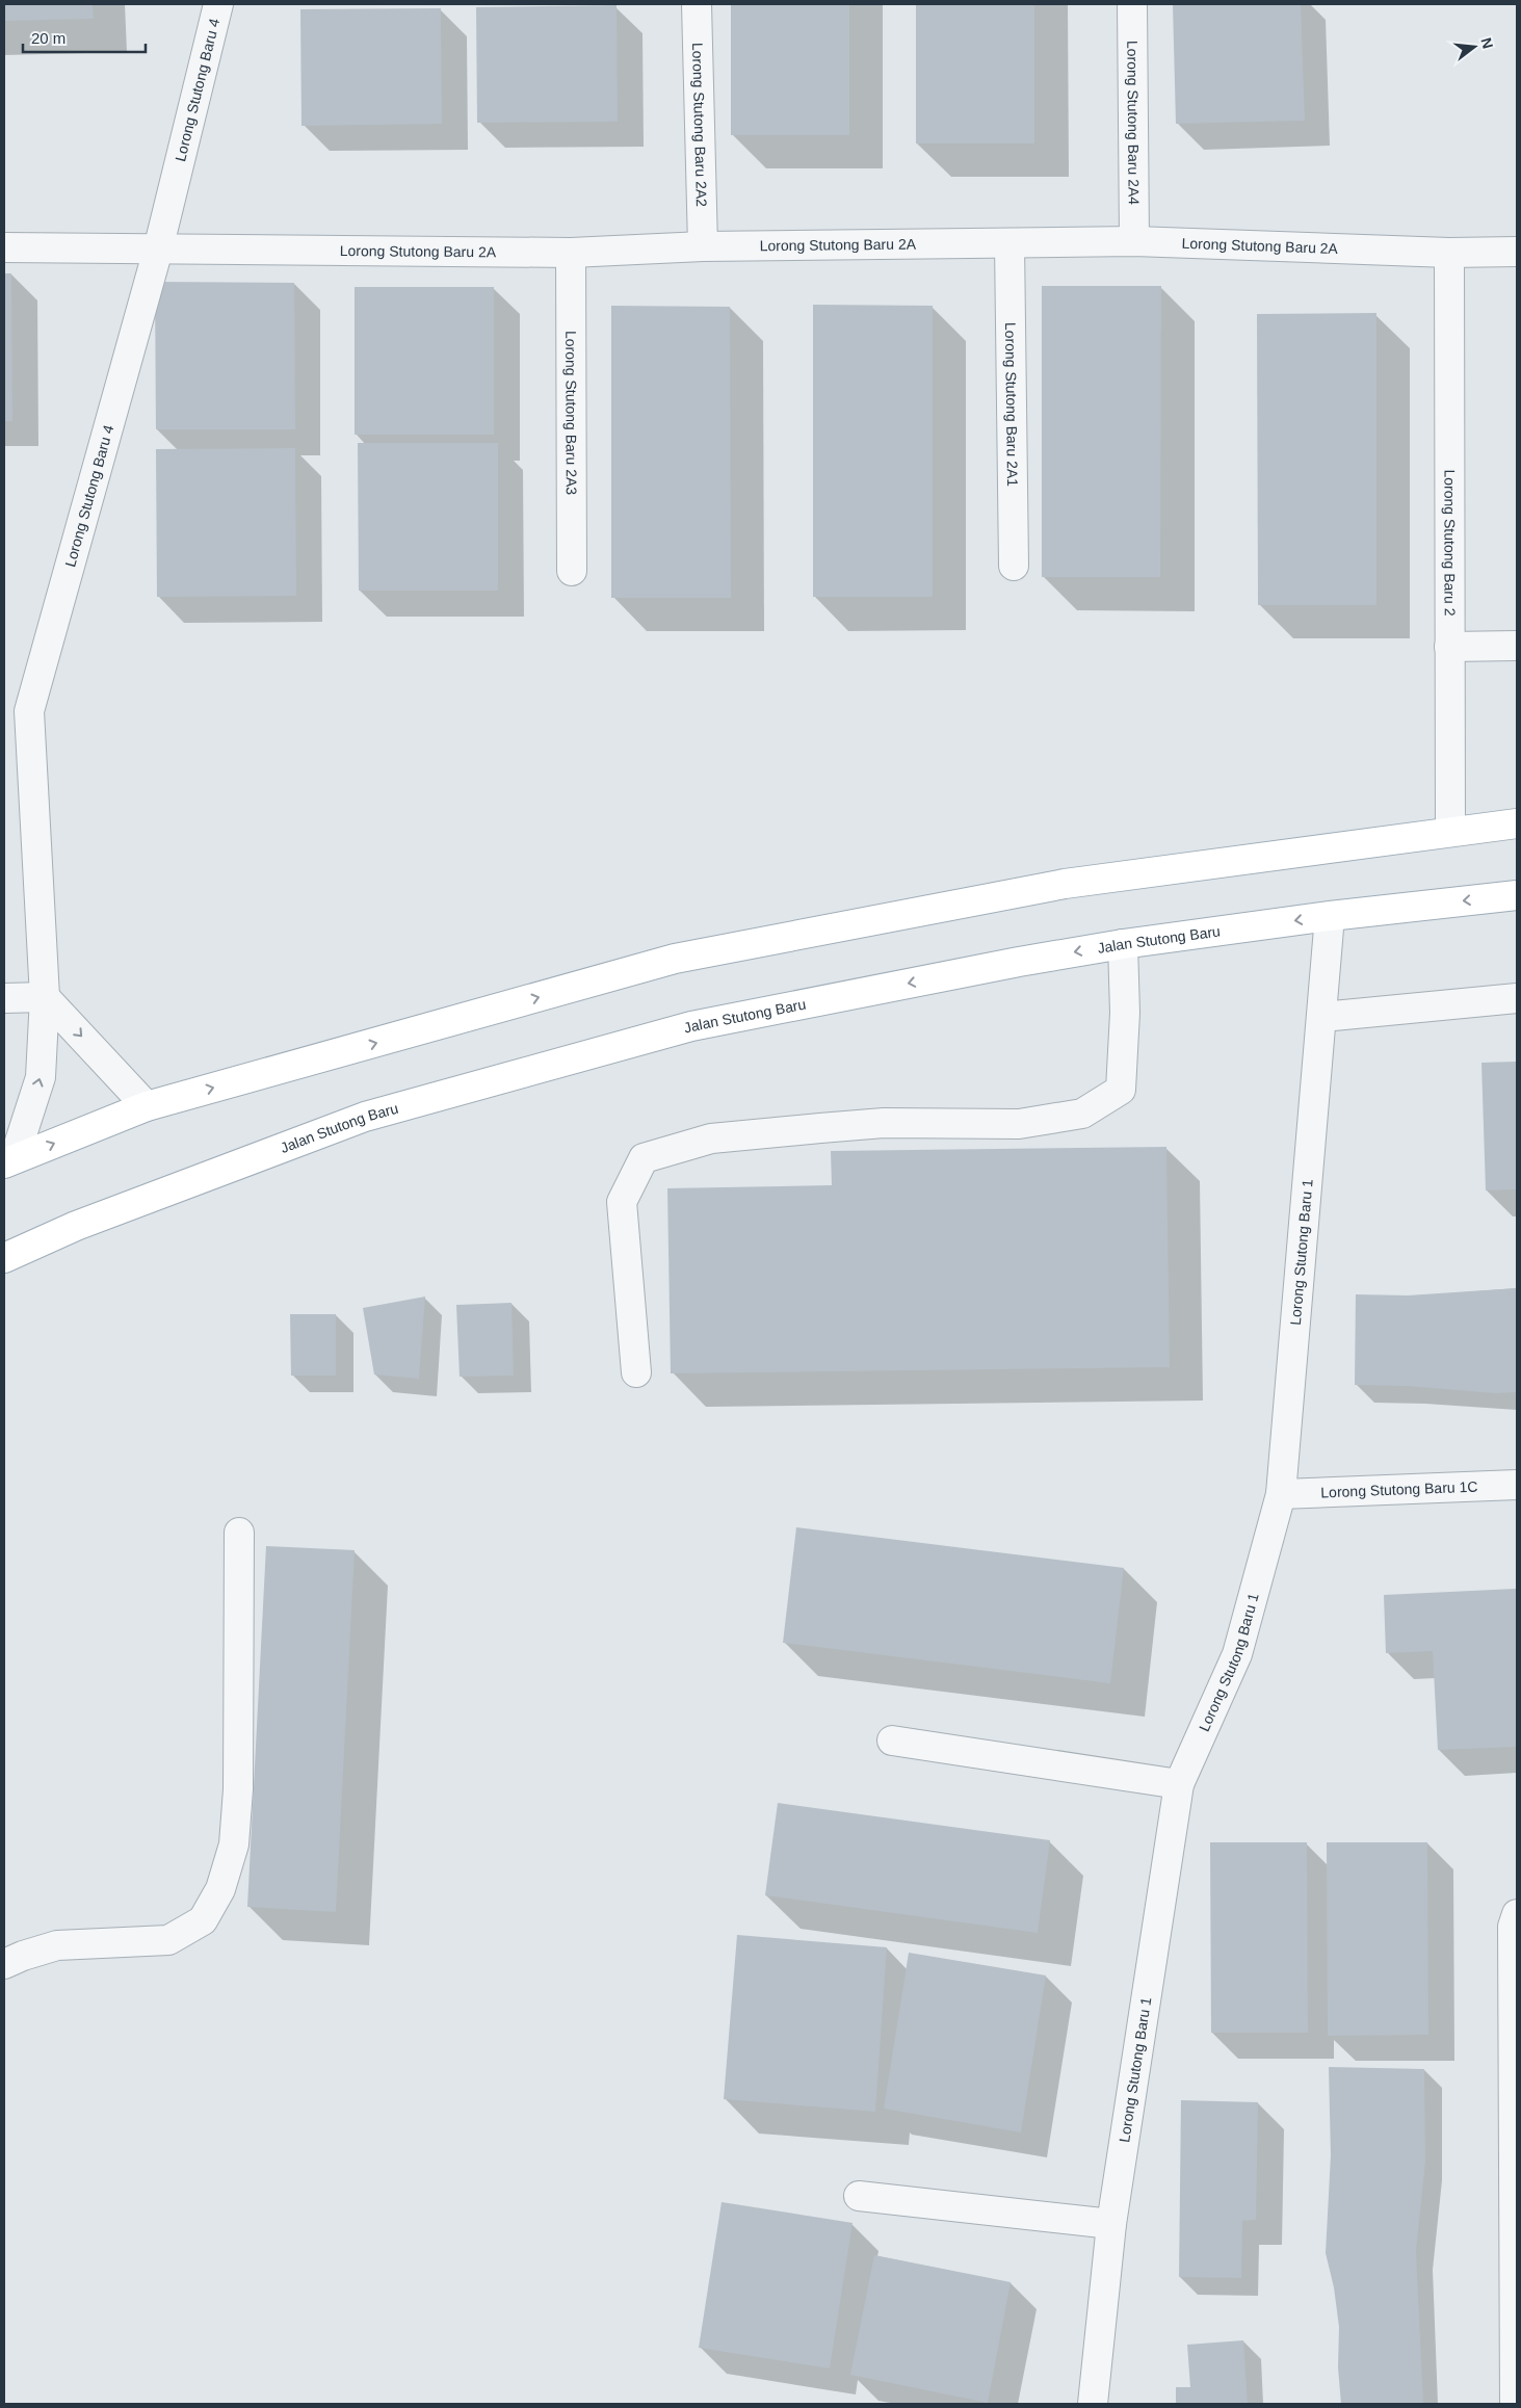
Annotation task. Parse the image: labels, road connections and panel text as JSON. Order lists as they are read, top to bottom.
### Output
{
  "streets": {
    "main road": ["Jalan Stutong Baru"],
    "street": [
      "Lorong Stutong Baru 4",
      "Lorong Stutong Baru 2A4",
      "Lorong Stutong Baru 2A2",
      "Lorong Stutong Baru 2A",
      "Lorong Stutong Baru 2A1",
      "Lorong Stutong Baru 2A3",
      "Lorong Stutong Baru 2",
      "Lorong Stutong Baru 1",
      "Lorong Stutong Baru 1C"
    ]
  },
  "crossings": [
    ["Lorong Stutong Baru 4", "Lorong Stutong Baru 2A"],
    ["Lorong Stutong Baru 2A4", "Lorong Stutong Baru 2A"],
    ["Lorong Stutong Baru 2A2", "Lorong Stutong Baru 2A"],
    ["Lorong Stutong Baru 2A", "Lorong Stutong Baru 2A1"],
    ["Lorong Stutong Baru 2A", "Lorong Stutong Baru 2A3"],
    ["Lorong Stutong Baru 2A", "Lorong Stutong Baru 2"],
    ["Jalan Stutong Baru", "Lorong Stutong Baru 1"],
    ["Lorong Stutong Baru 1", "Lorong Stutong Baru 1C"]
  ],
  "scale_bar": "20 m",
  "north": "right"
}
